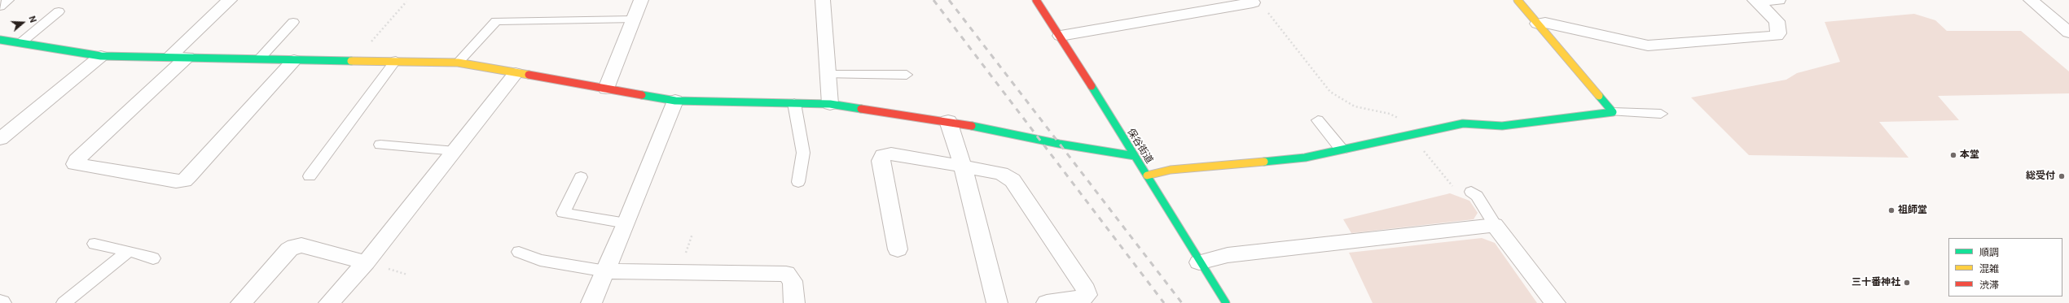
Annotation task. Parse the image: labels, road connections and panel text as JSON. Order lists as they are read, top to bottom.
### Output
{
  "streets": {
    "street": ["保谷街道"]
  },
  "places": [
    "本堂",
    "総受付",
    "祖師堂",
    "三十番神社"
  ],
  "legend": ["順調", "混雑", "渋滞"],
  "north": "right"
}
